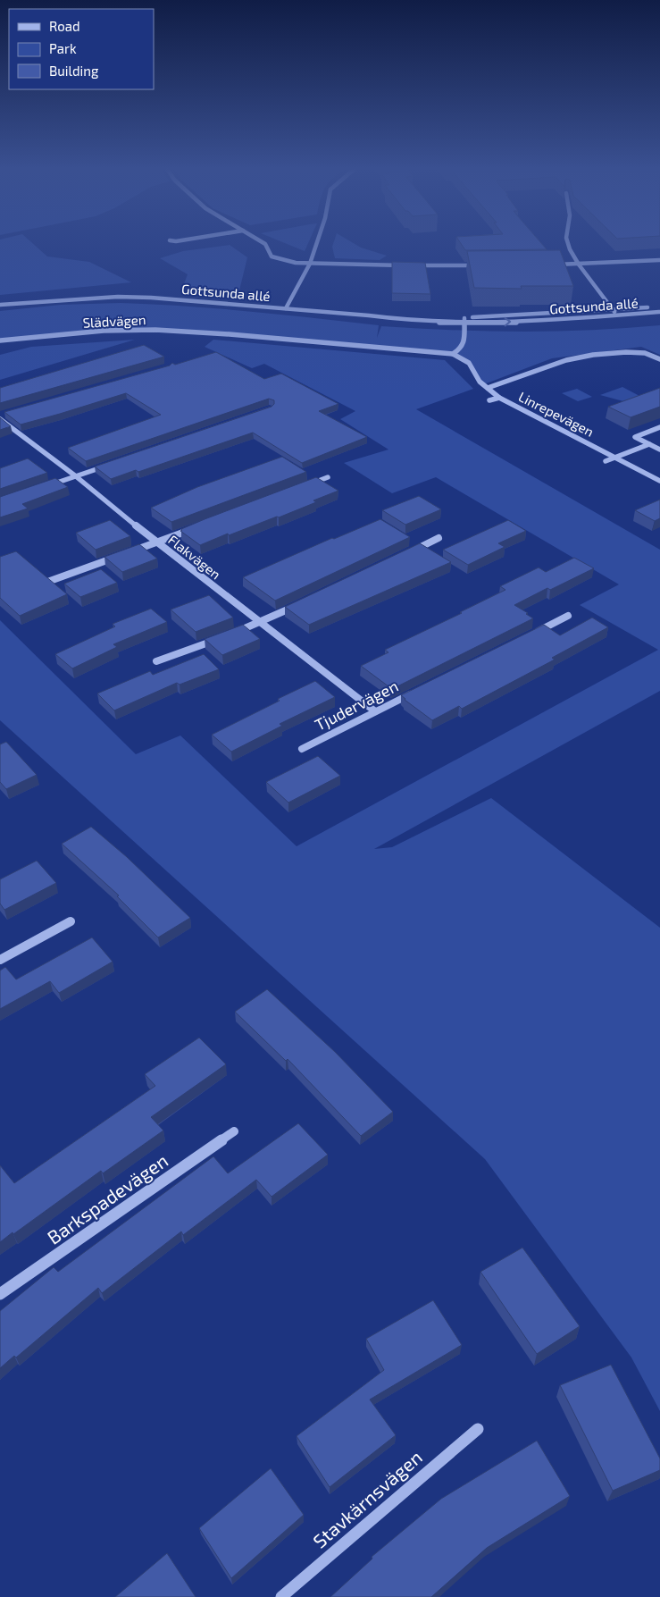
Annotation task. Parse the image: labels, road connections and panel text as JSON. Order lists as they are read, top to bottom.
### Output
{
  "streets": {
    "street": [
      "Gottsunda allé",
      "Slädvägen",
      "Linrepevägen",
      "Flakvägen",
      "Tjudervägen",
      "Barkspadevägen",
      "Stavkärnsvägen"
    ]
  },
  "crossings": [
    ["Slädvägen", "Linrepevägen"],
    ["Flakvägen", "Tjudervägen"]
  ],
  "legend": ["Road", "Park", "Building"]
}
